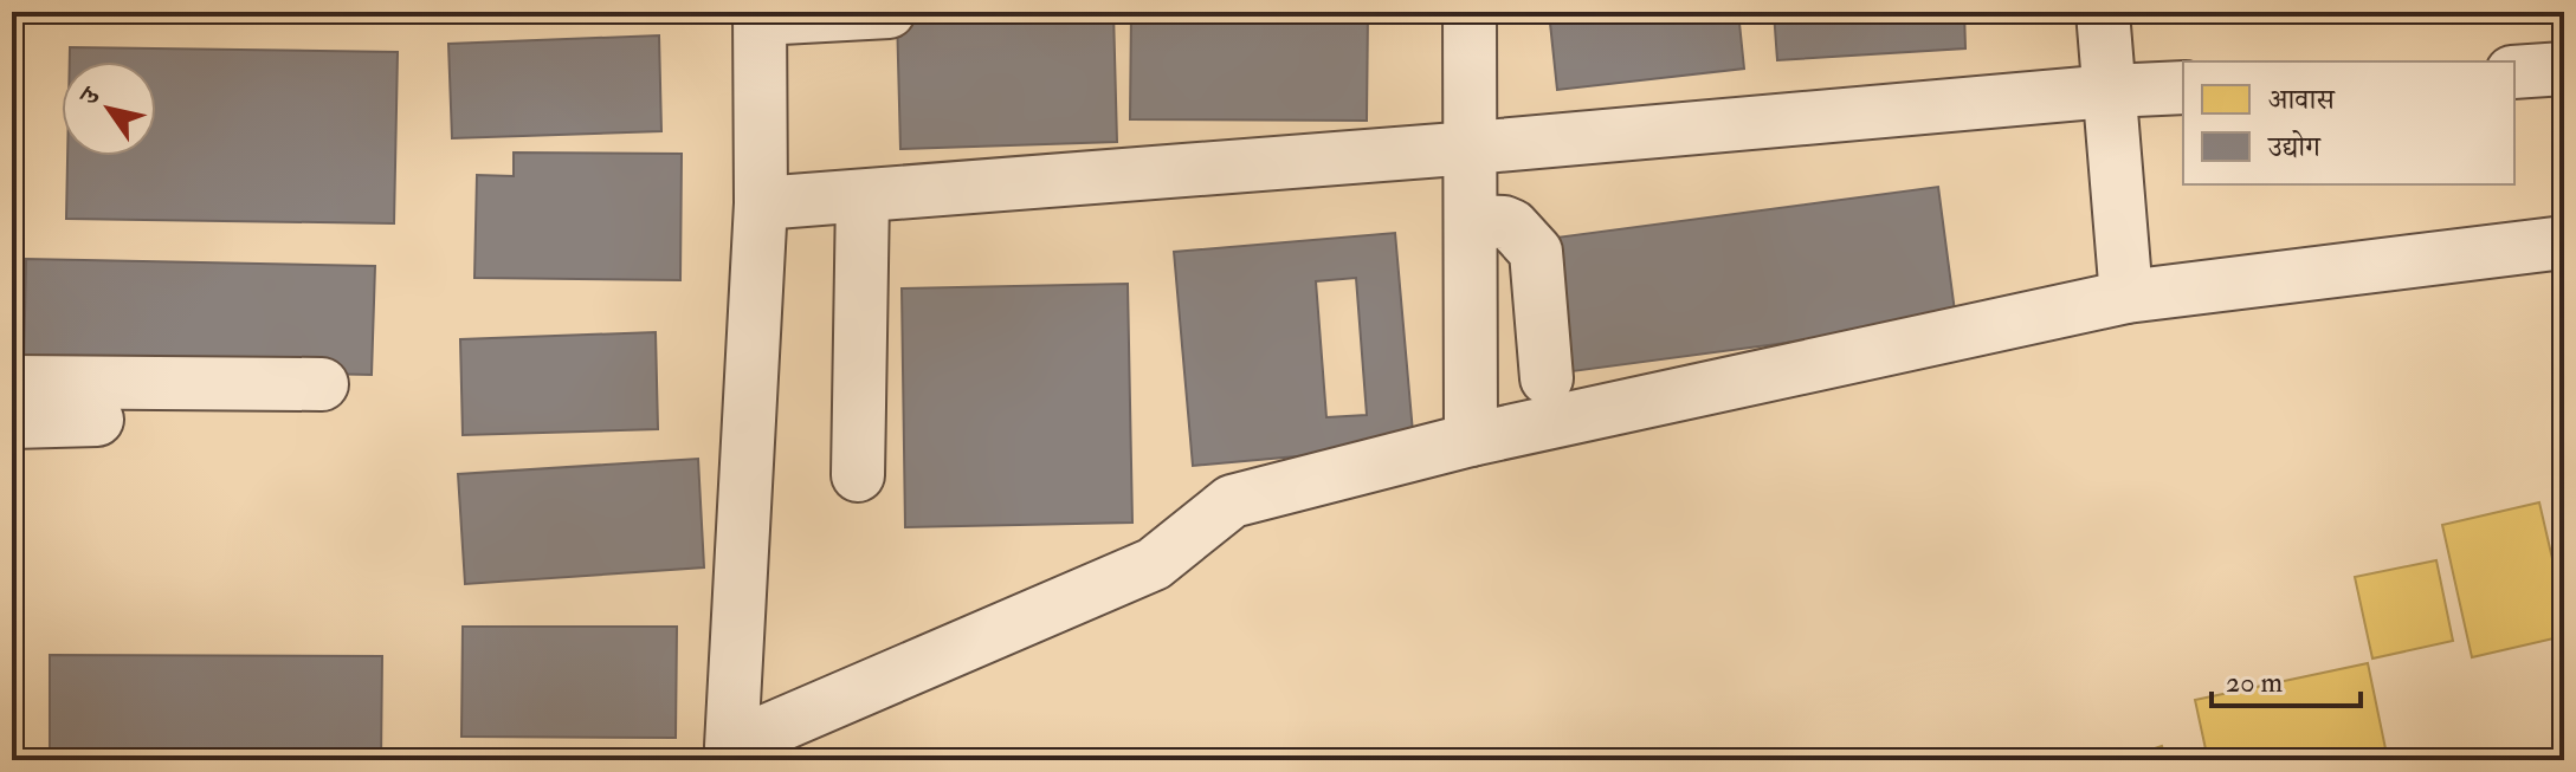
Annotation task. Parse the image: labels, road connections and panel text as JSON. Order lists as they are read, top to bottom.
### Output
{
  "legend": ["आवास", "उद्योग"],
  "scale_bar": "20 m",
  "north": "top left"
}
